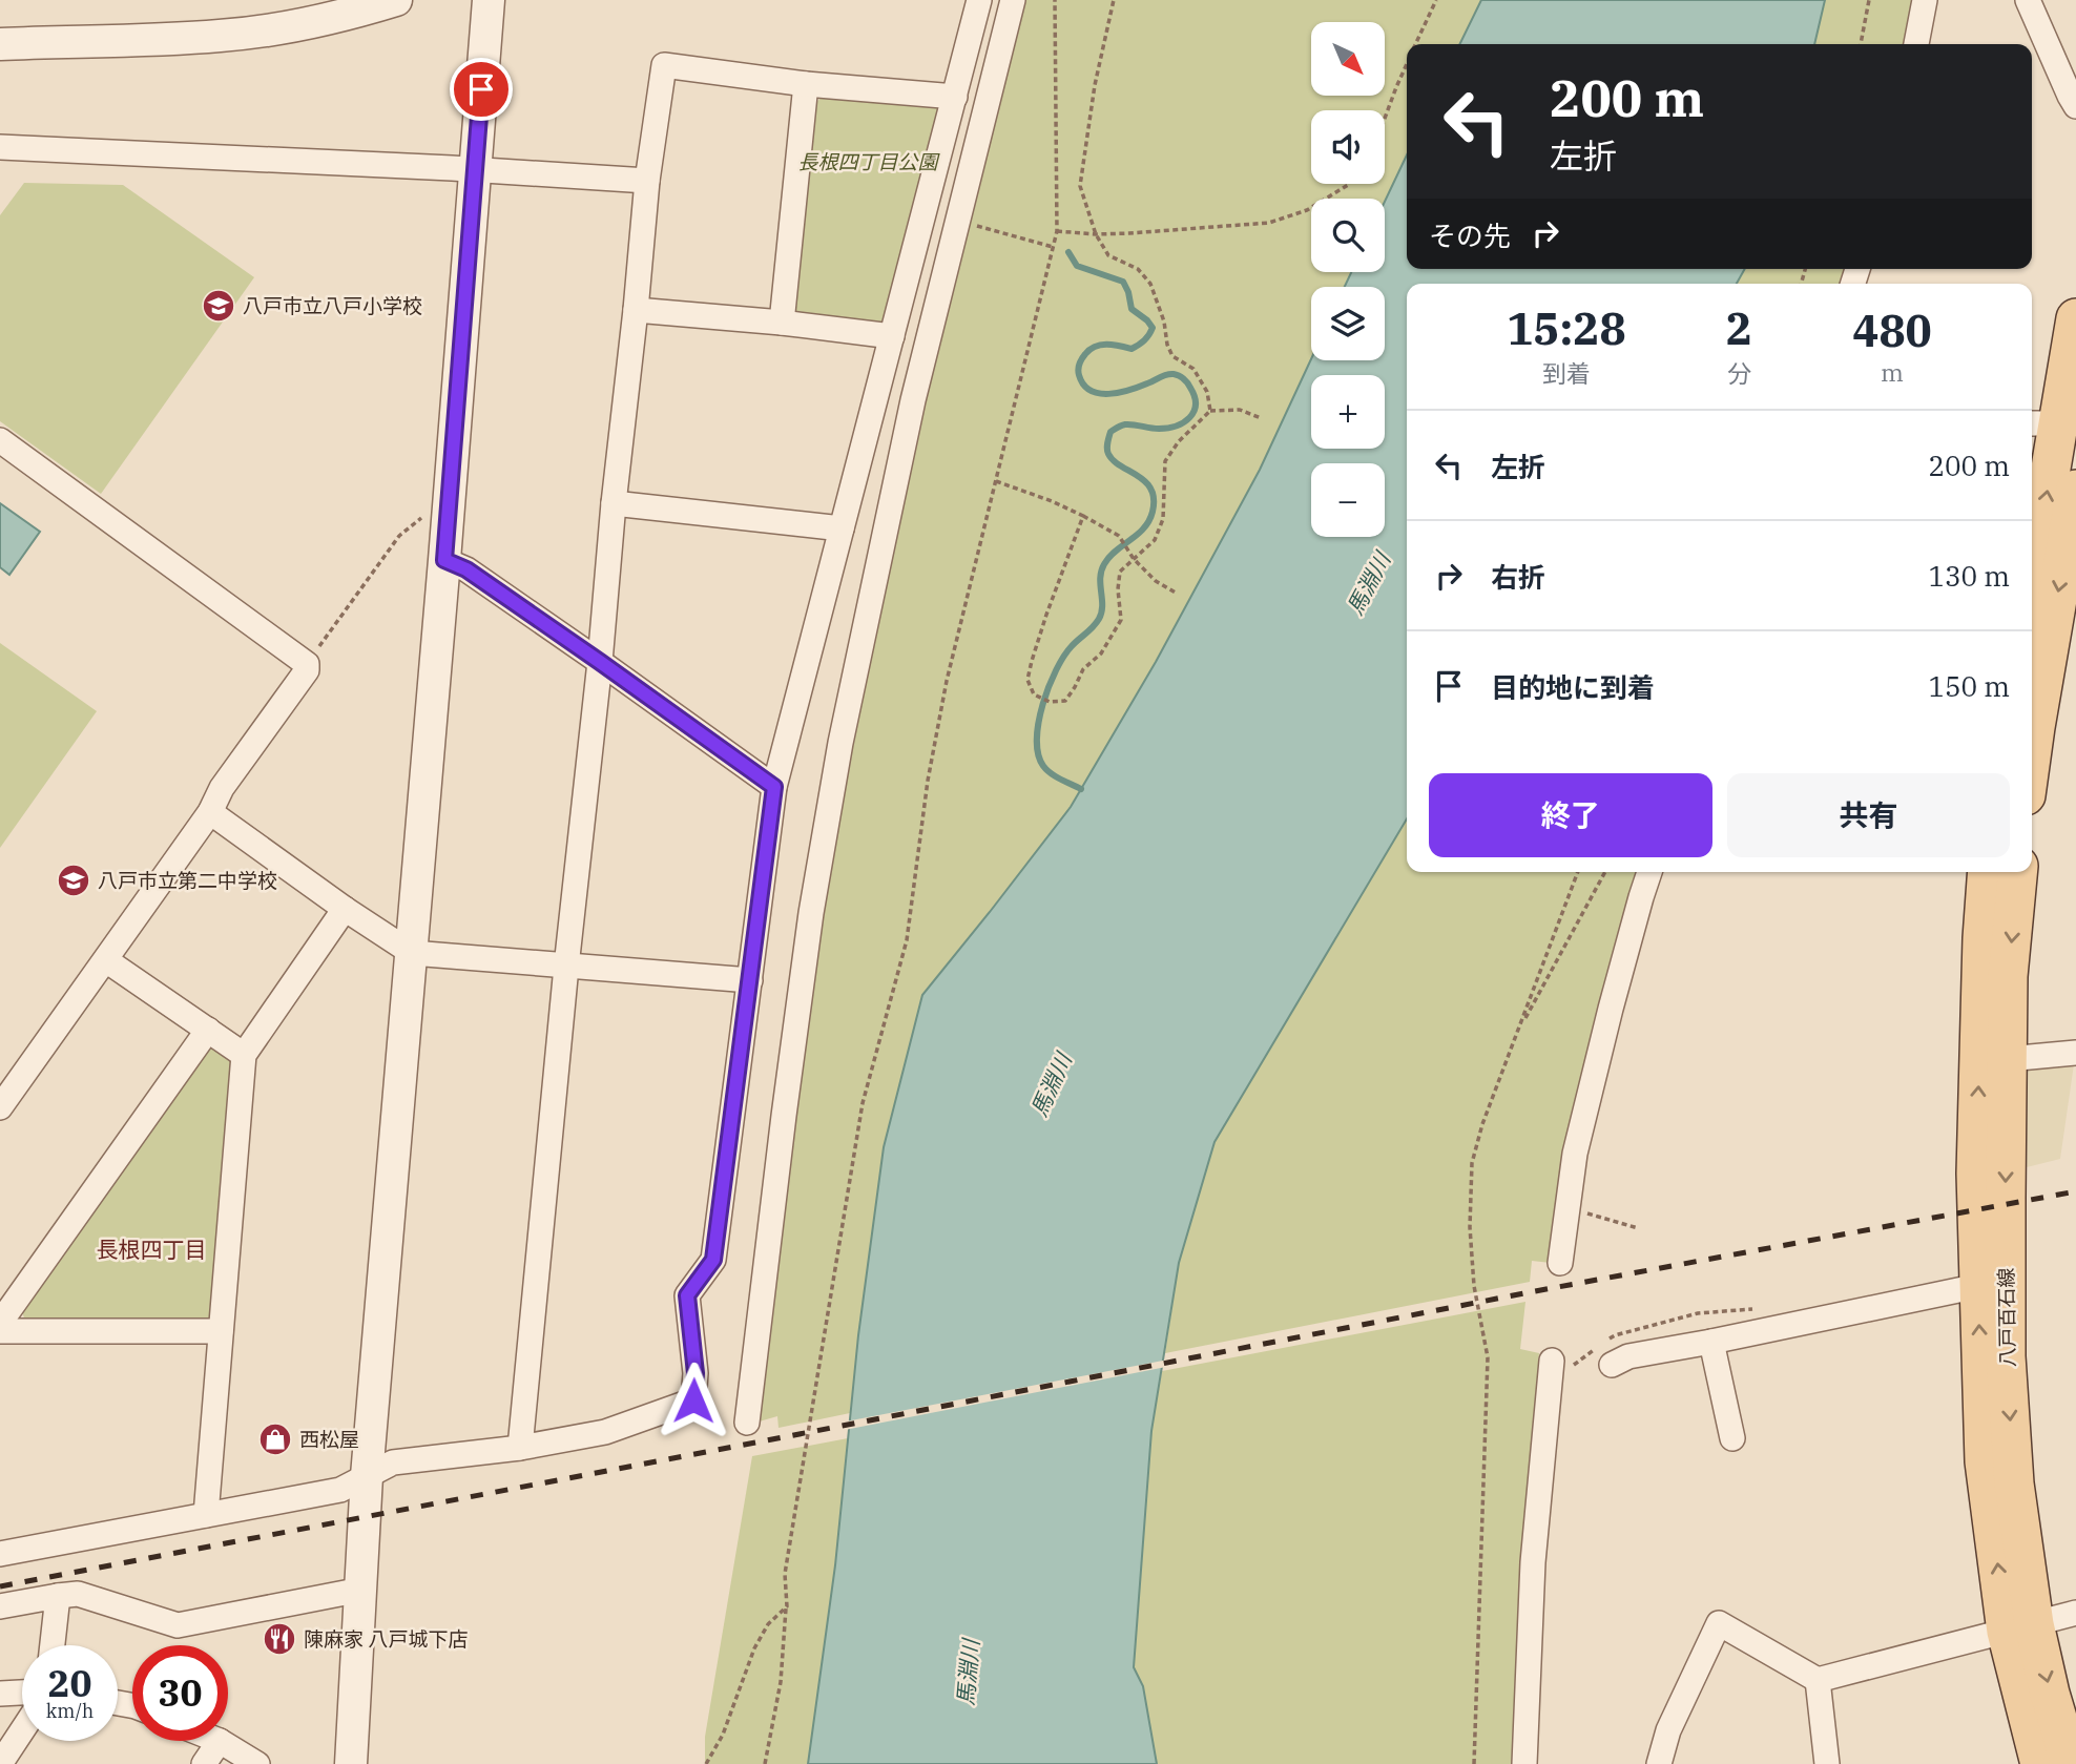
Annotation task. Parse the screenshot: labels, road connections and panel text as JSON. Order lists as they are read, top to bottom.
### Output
{
  "streets": {
    "main road": ["八戸百石線"]
  },
  "districts": ["長根四丁目"],
  "water": ["馬淵川"],
  "parks": ["長根四丁目公園"],
  "places": {
    "school or university": ["八戸市立八戸小学校", "八戸市立第二中学校"],
    "shop": ["西松屋"],
    "restaurant": ["陳麻家 八戸城下店"]
  },
  "north": "bottom right",
  "page": {
    "map_buttons": ["+", "−"],
    "turn": ["200 m", "左折"],
    "then": "その先",
    "eta": [
      "15:28",
      "到着",
      "2",
      "分",
      "480",
      "m"
    ],
    "list": [
      {
        "name": "左折",
        "value": "200 m"
      },
      {
        "name": "右折",
        "value": "130 m"
      },
      {
        "name": "目的地に到着",
        "value": "150 m"
      }
    ],
    "buttons": ["終了", "共有"],
    "speed": "20 km/h",
    "limit": "30"
  }
}
